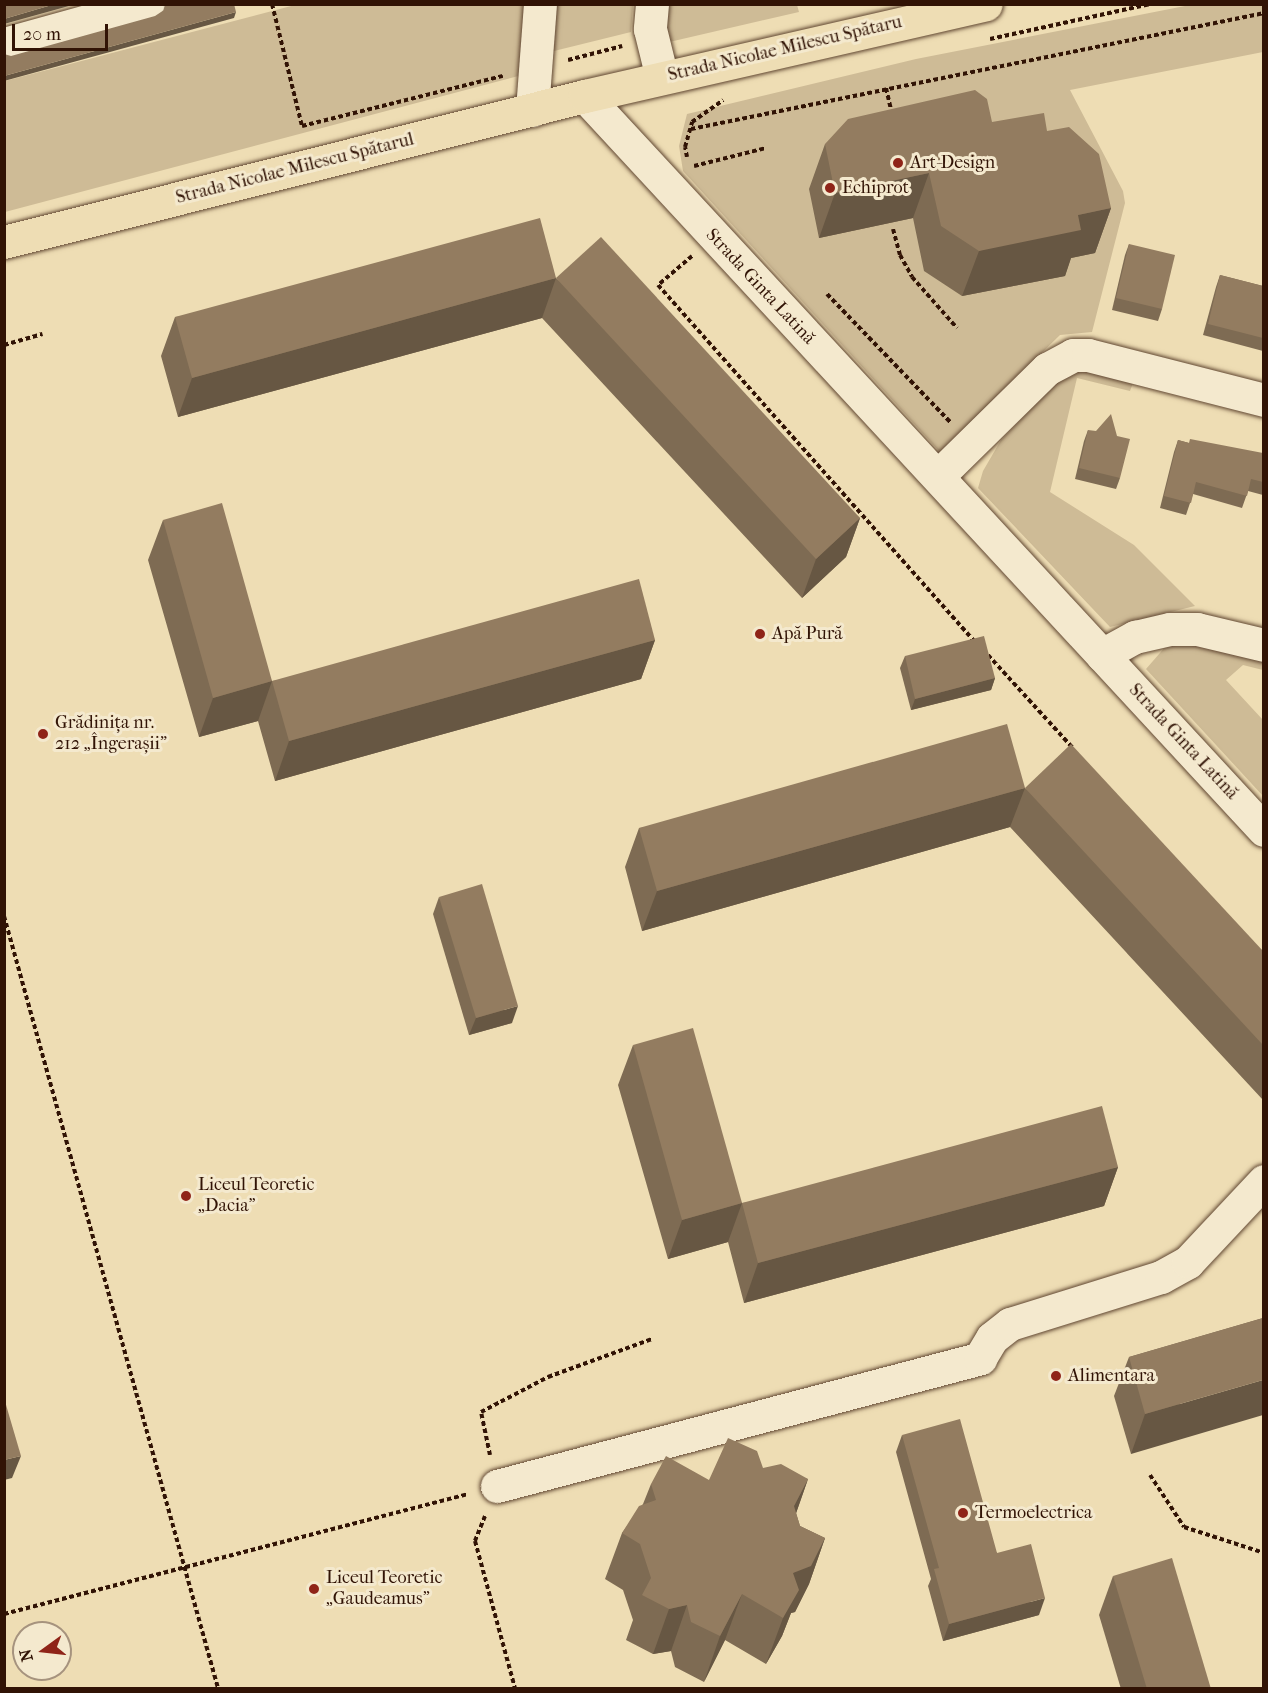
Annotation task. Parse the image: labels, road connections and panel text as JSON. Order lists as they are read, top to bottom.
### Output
{
  "streets": {
    "main road": ["Strada Nicolae Milescu Spătaru", "Strada Nicolae Milescu Spătarul"],
    "street": ["Strada Ginta Latină"]
  },
  "crossings": [
    ["Strada Nicolae Milescu Spătaru", "Strada Nicolae Milescu Spătarul"],
    ["Strada Nicolae Milescu Spătaru", "Strada Ginta Latină"],
    ["Strada Nicolae Milescu Spătarul", "Strada Ginta Latină"]
  ],
  "places": [
    "Art-Design",
    "Echiprot",
    "Apă Pură",
    "Grădinița nr. 212 „Îngerașii”",
    "Liceul Teoretic „Dacia”",
    "Alimentara",
    "Termoelectrica",
    "Liceul Teoretic „Gaudeamus”"
  ],
  "scale_bar": "20 m",
  "north": "left"
}
